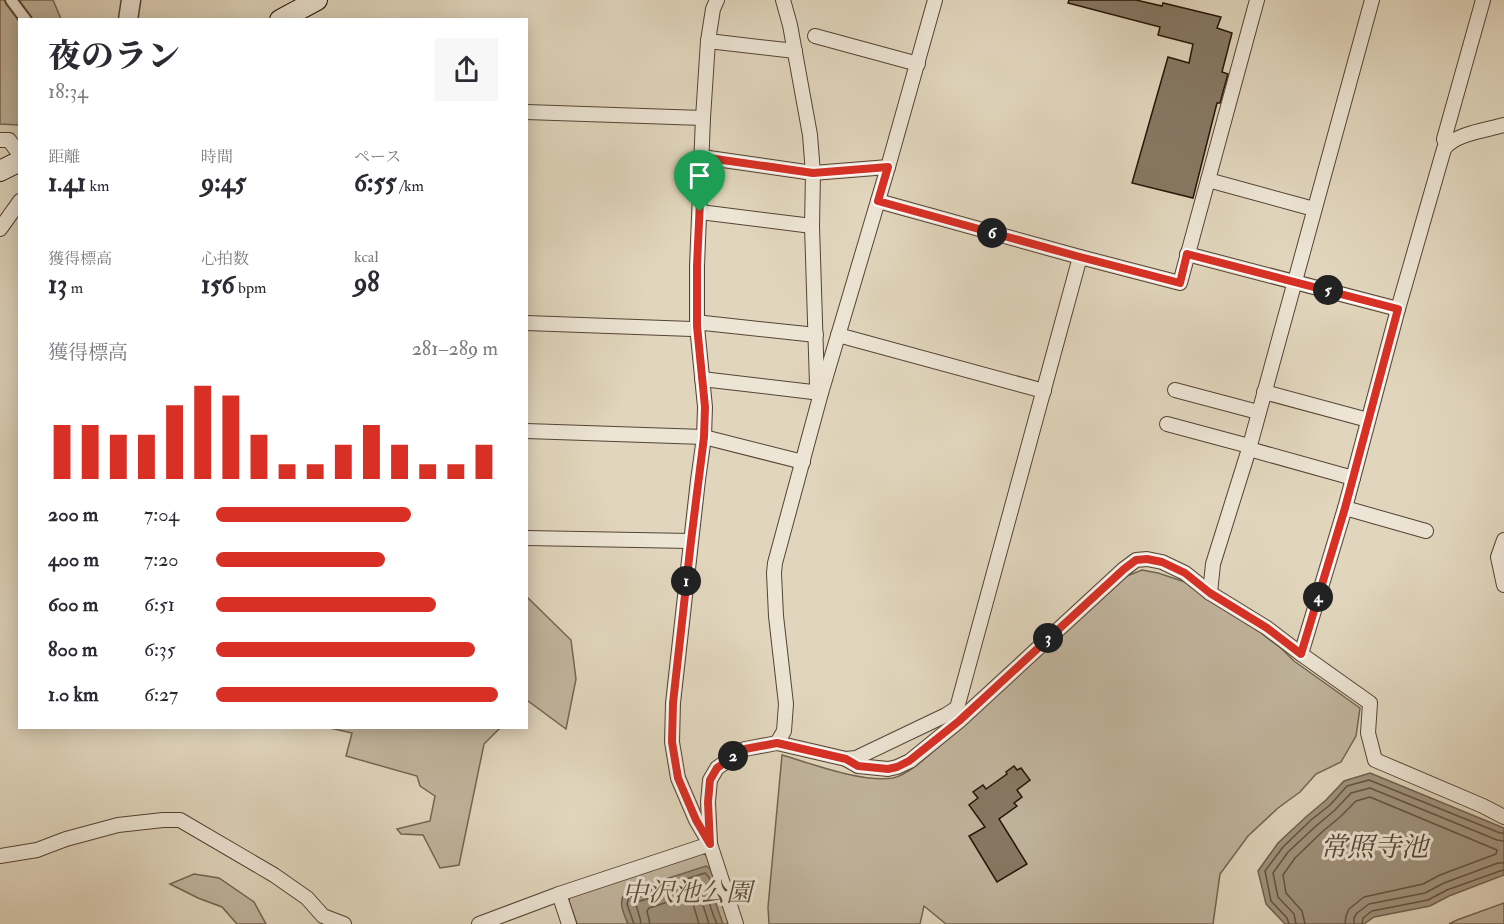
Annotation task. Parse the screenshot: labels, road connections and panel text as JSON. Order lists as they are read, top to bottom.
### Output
{
  "water": ["常照寺池"],
  "parks": ["中沢池公園"],
  "page": {
    "heading": ["夜のラン", "18:34"],
    "stats": [
      ["距離", "1.41 km"],
      ["時間", "9:45"],
      ["ペース", "6:55 /km"],
      ["獲得標高", "13 m"],
      ["心拍数", "156 bpm"],
      ["kcal", "98"]
    ],
    "pins": [
      "6",
      "5",
      "1",
      "4",
      "3",
      "2"
    ],
    "chart": ["獲得標高", "281–289 m"],
    "list": [
      {
        "name": "200 m",
        "note": "7:04"
      },
      {
        "name": "400 m",
        "note": "7:20"
      },
      {
        "name": "600 m",
        "note": "6:51"
      },
      {
        "name": "800 m",
        "note": "6:35"
      },
      {
        "name": "1.0 km",
        "note": "6:27"
      }
    ]
  }
}
